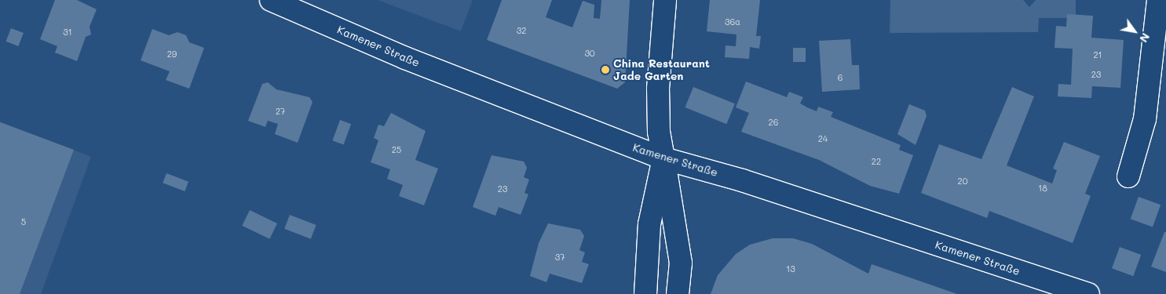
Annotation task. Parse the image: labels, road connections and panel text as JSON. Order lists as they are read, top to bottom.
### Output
{
  "streets": {
    "street": ["Kamener Straße"]
  },
  "places": ["China Restaurant Jade Garten"],
  "house_numbers": [
    "36a",
    "32",
    "31",
    "30",
    "29",
    "21",
    "23",
    "6",
    "27",
    "26",
    "24",
    "25",
    "22",
    "20",
    "18",
    "23",
    "5",
    "37",
    "13"
  ],
  "north": "bottom right"
}
